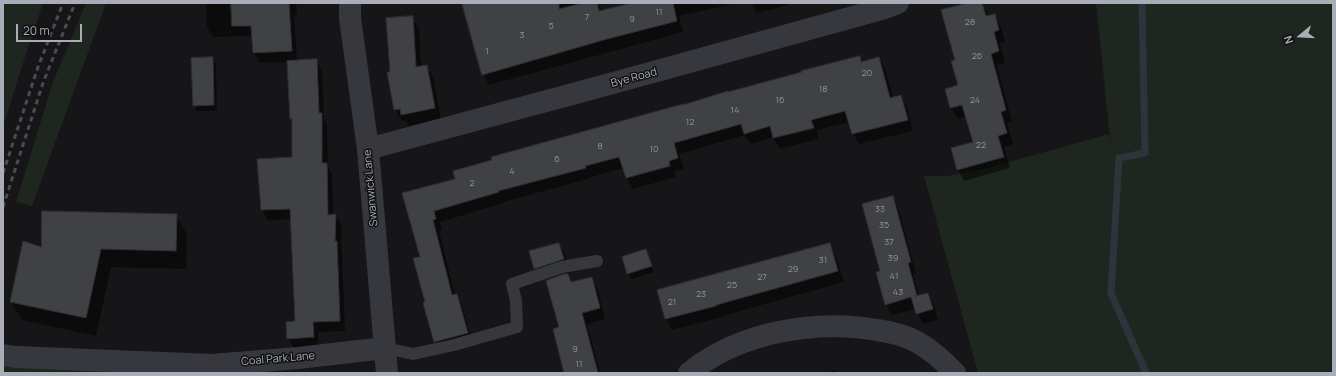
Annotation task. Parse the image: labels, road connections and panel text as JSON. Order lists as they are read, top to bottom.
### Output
{
  "streets": {
    "street": ["Bye Road", "Swanwick Lane", "Coal Park Lane"]
  },
  "crossings": [
    ["Bye Road", "Swanwick Lane"],
    ["Swanwick Lane", "Coal Park Lane"]
  ],
  "house_numbers": [
    "11",
    "7",
    "9",
    "28",
    "5",
    "3",
    "1",
    "26",
    "20",
    "18",
    "16",
    "24",
    "14",
    "12",
    "22",
    "8",
    "10",
    "6",
    "4",
    "2",
    "33",
    "35",
    "37",
    "39",
    "31",
    "29",
    "41",
    "27",
    "25",
    "43",
    "23",
    "21",
    "9",
    "11"
  ],
  "scale_bar": "20 m",
  "north": "left"
}
